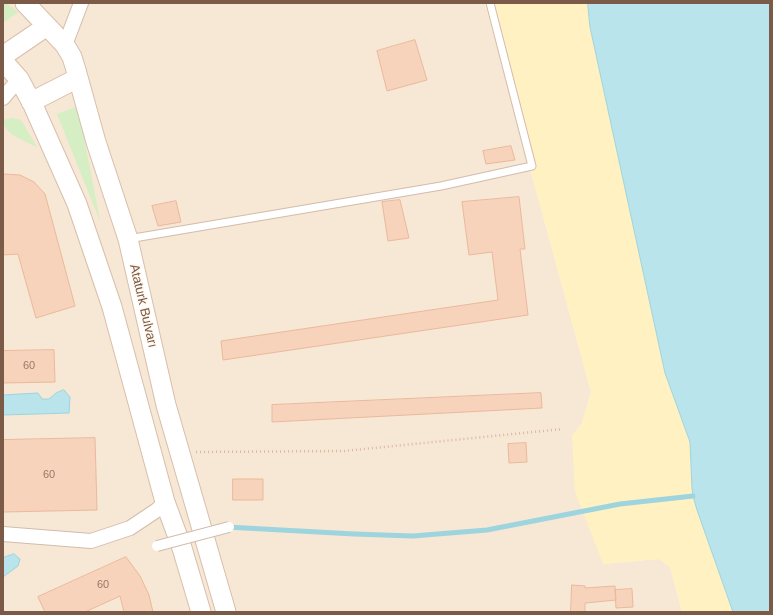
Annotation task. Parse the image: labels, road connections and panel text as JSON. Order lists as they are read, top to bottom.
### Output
{
  "streets": {
    "main road": ["Ataturk Bulvarı"]
  },
  "house_numbers": ["60", "60", "60"]
}
